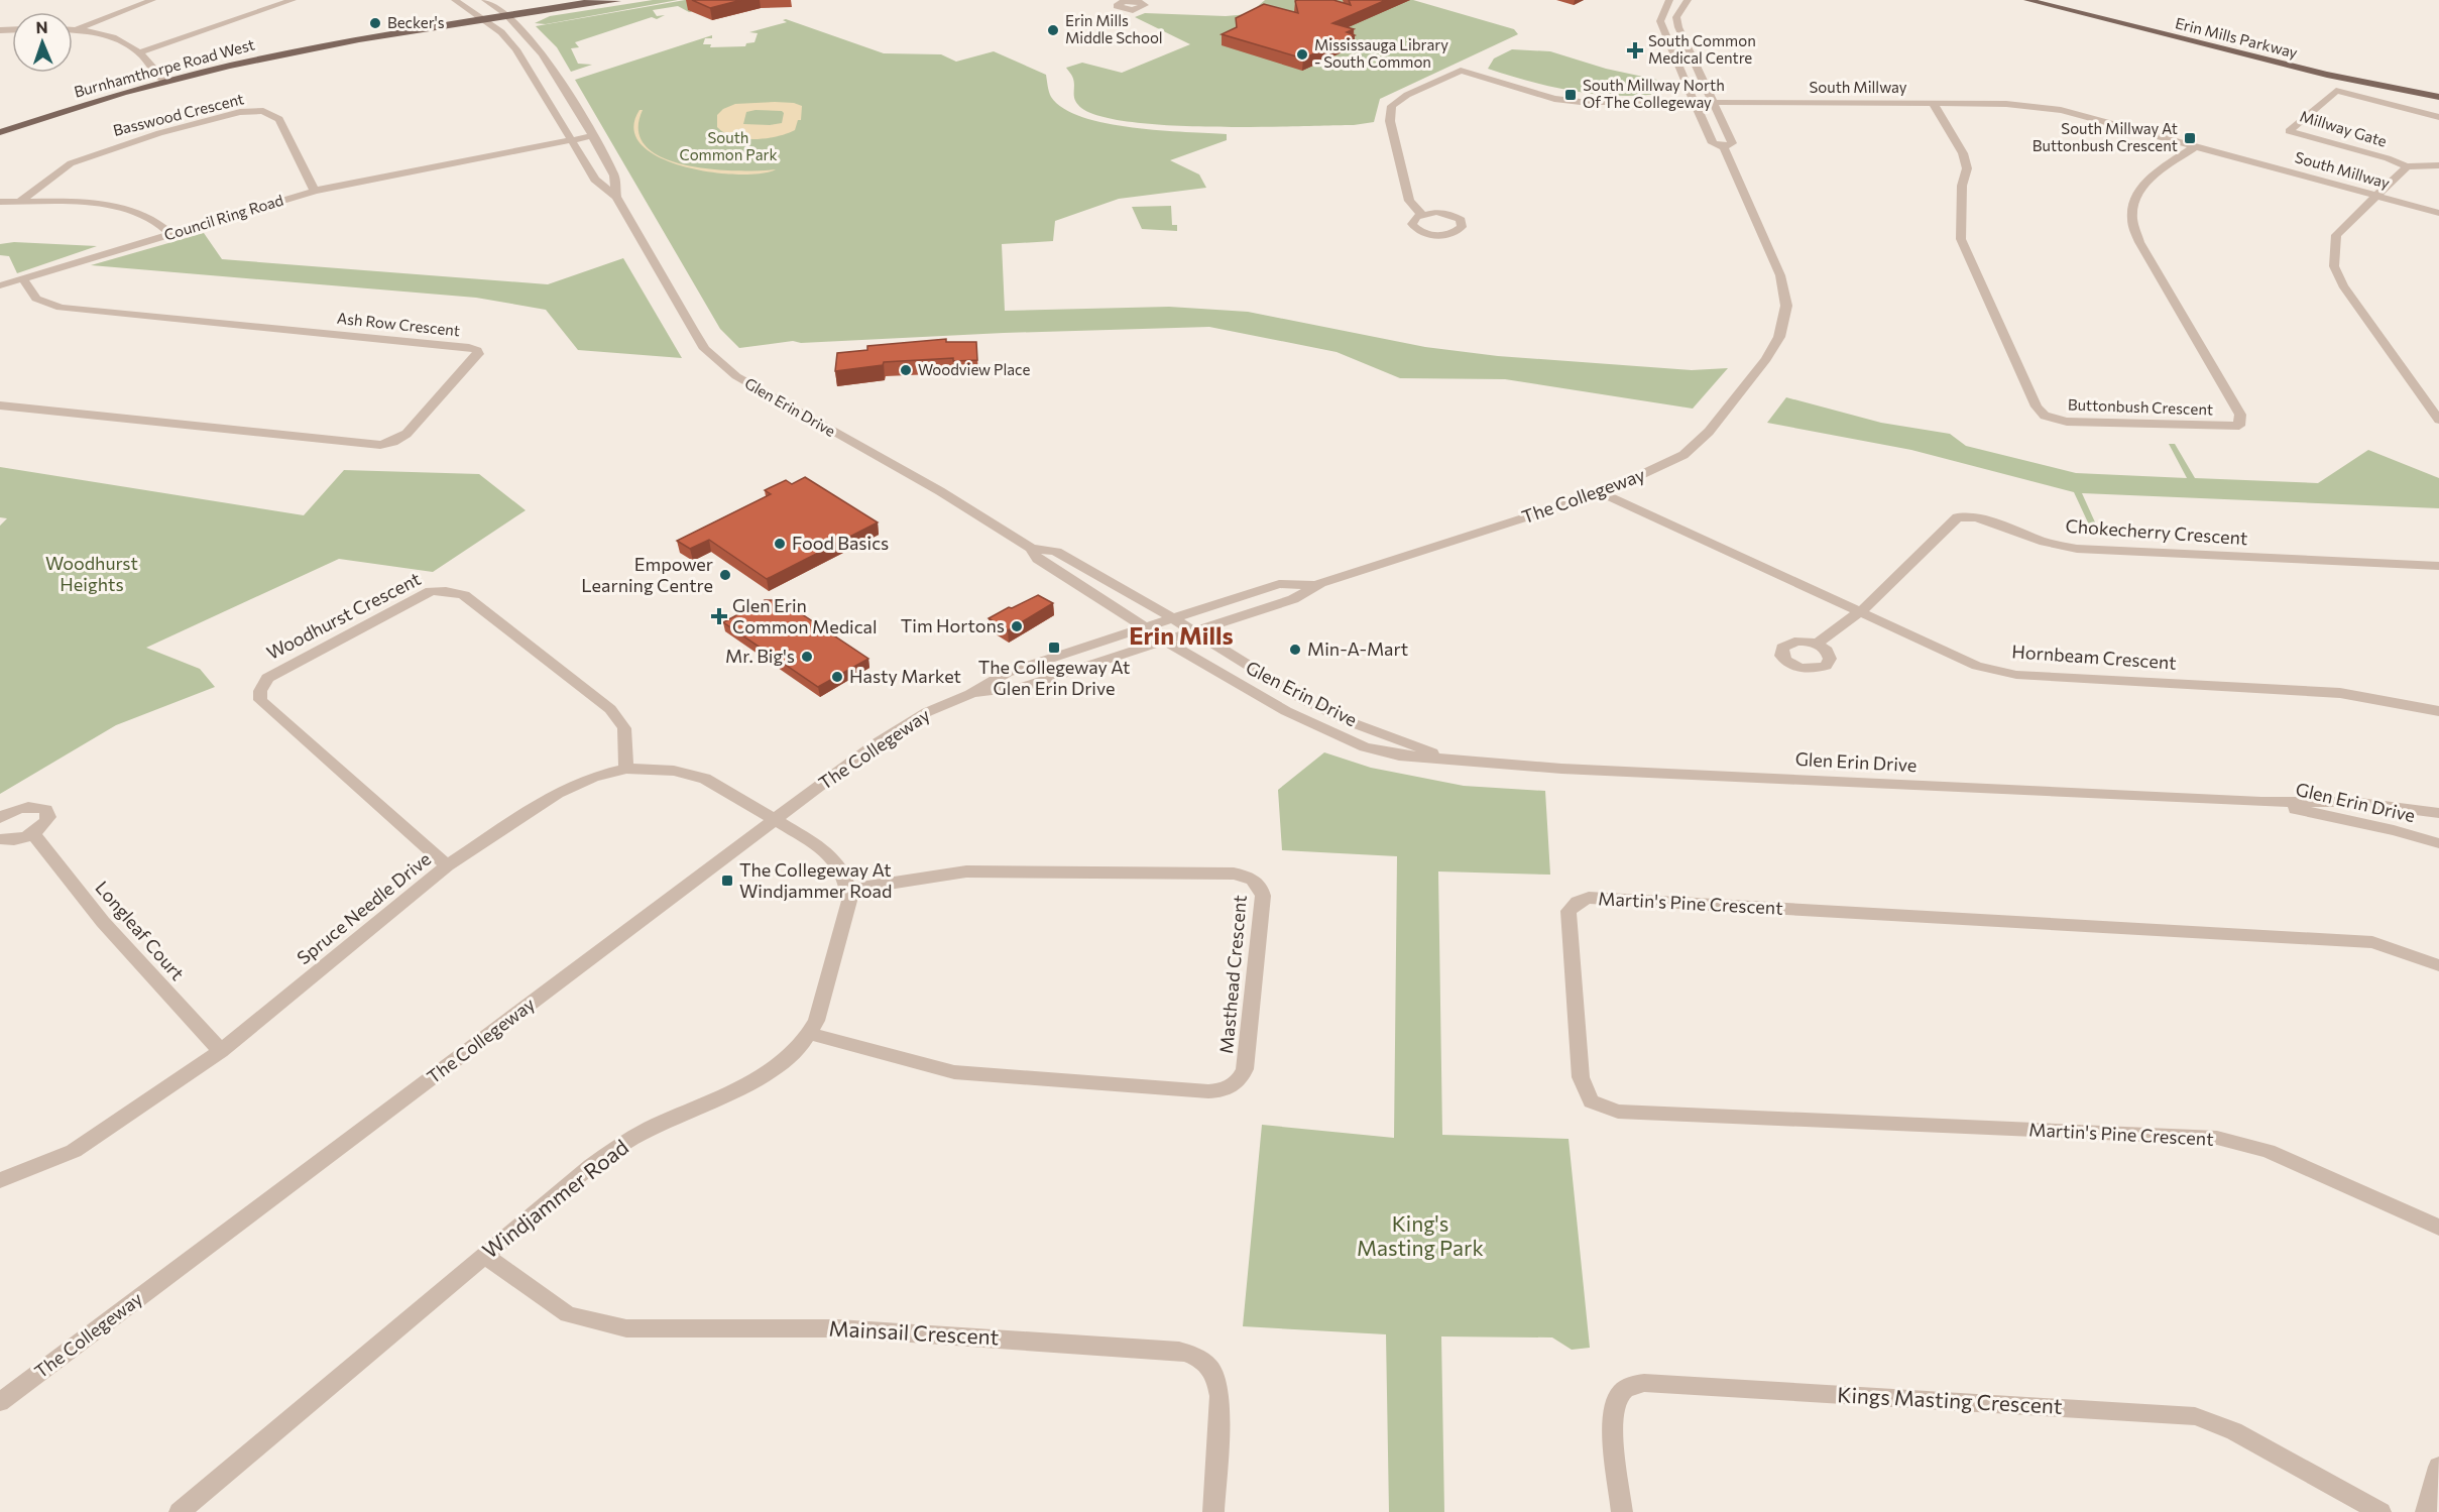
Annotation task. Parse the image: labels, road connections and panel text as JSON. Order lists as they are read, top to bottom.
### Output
{
  "streets": {
    "main road": ["Erin Mills Parkway", "Burnhamthorpe Road West"],
    "street": [
      "South Millway",
      "Basswood Crescent",
      "Millway Gate",
      "Council Ring Road",
      "Ash Row Crescent",
      "Glen Erin Drive",
      "Buttonbush Crescent",
      "The Collegeway",
      "Chokecherry Crescent",
      "Woodhurst Crescent",
      "Hornbeam Crescent",
      "Martin's Pine Crescent",
      "Spruce Needle Drive",
      "Longleaf Court",
      "Masthead Crescent",
      "Windjammer Road",
      "Mainsail Crescent",
      "Kings Masting Crescent"
    ]
  },
  "crossings": [
    ["Burnhamthorpe Road West", "Glen Erin Drive"],
    ["South Millway", "Millway Gate"],
    ["South Millway", "Buttonbush Crescent"],
    ["South Millway", "The Collegeway"],
    ["Basswood Crescent", "Council Ring Road"],
    ["Council Ring Road", "Ash Row Crescent"],
    ["Council Ring Road", "Glen Erin Drive"],
    ["Glen Erin Drive", "The Collegeway"],
    ["The Collegeway", "Hornbeam Crescent"],
    ["The Collegeway", "Spruce Needle Drive"],
    ["Chokecherry Crescent", "Hornbeam Crescent"],
    ["Woodhurst Crescent", "Spruce Needle Drive"],
    ["Spruce Needle Drive", "Longleaf Court"],
    ["Masthead Crescent", "Windjammer Road"],
    ["Windjammer Road", "Mainsail Crescent"]
  ],
  "districts": ["Erin Mills"],
  "parks": ["South Common Park", "Woodhurst Heights", "King's Masting Park"],
  "places": {
    "other": [
      "Becker's",
      "Erin Mills Middle School",
      "Mississauga Library - South Common",
      "Woodview Place",
      "Food Basics",
      "Empower Learning Centre",
      "Tim Hortons",
      "Min-A-Mart",
      "Mr. Big's",
      "Hasty Market"
    ],
    "health": ["South Common Medical Centre", "Glen Erin Common Medical"],
    "transit": [
      "South Millway North Of The Collegeway",
      "South Millway At Buttonbush Crescent",
      "The Collegeway At Glen Erin Drive",
      "The Collegeway At Windjammer Road"
    ]
  },
  "north": "top"
}
